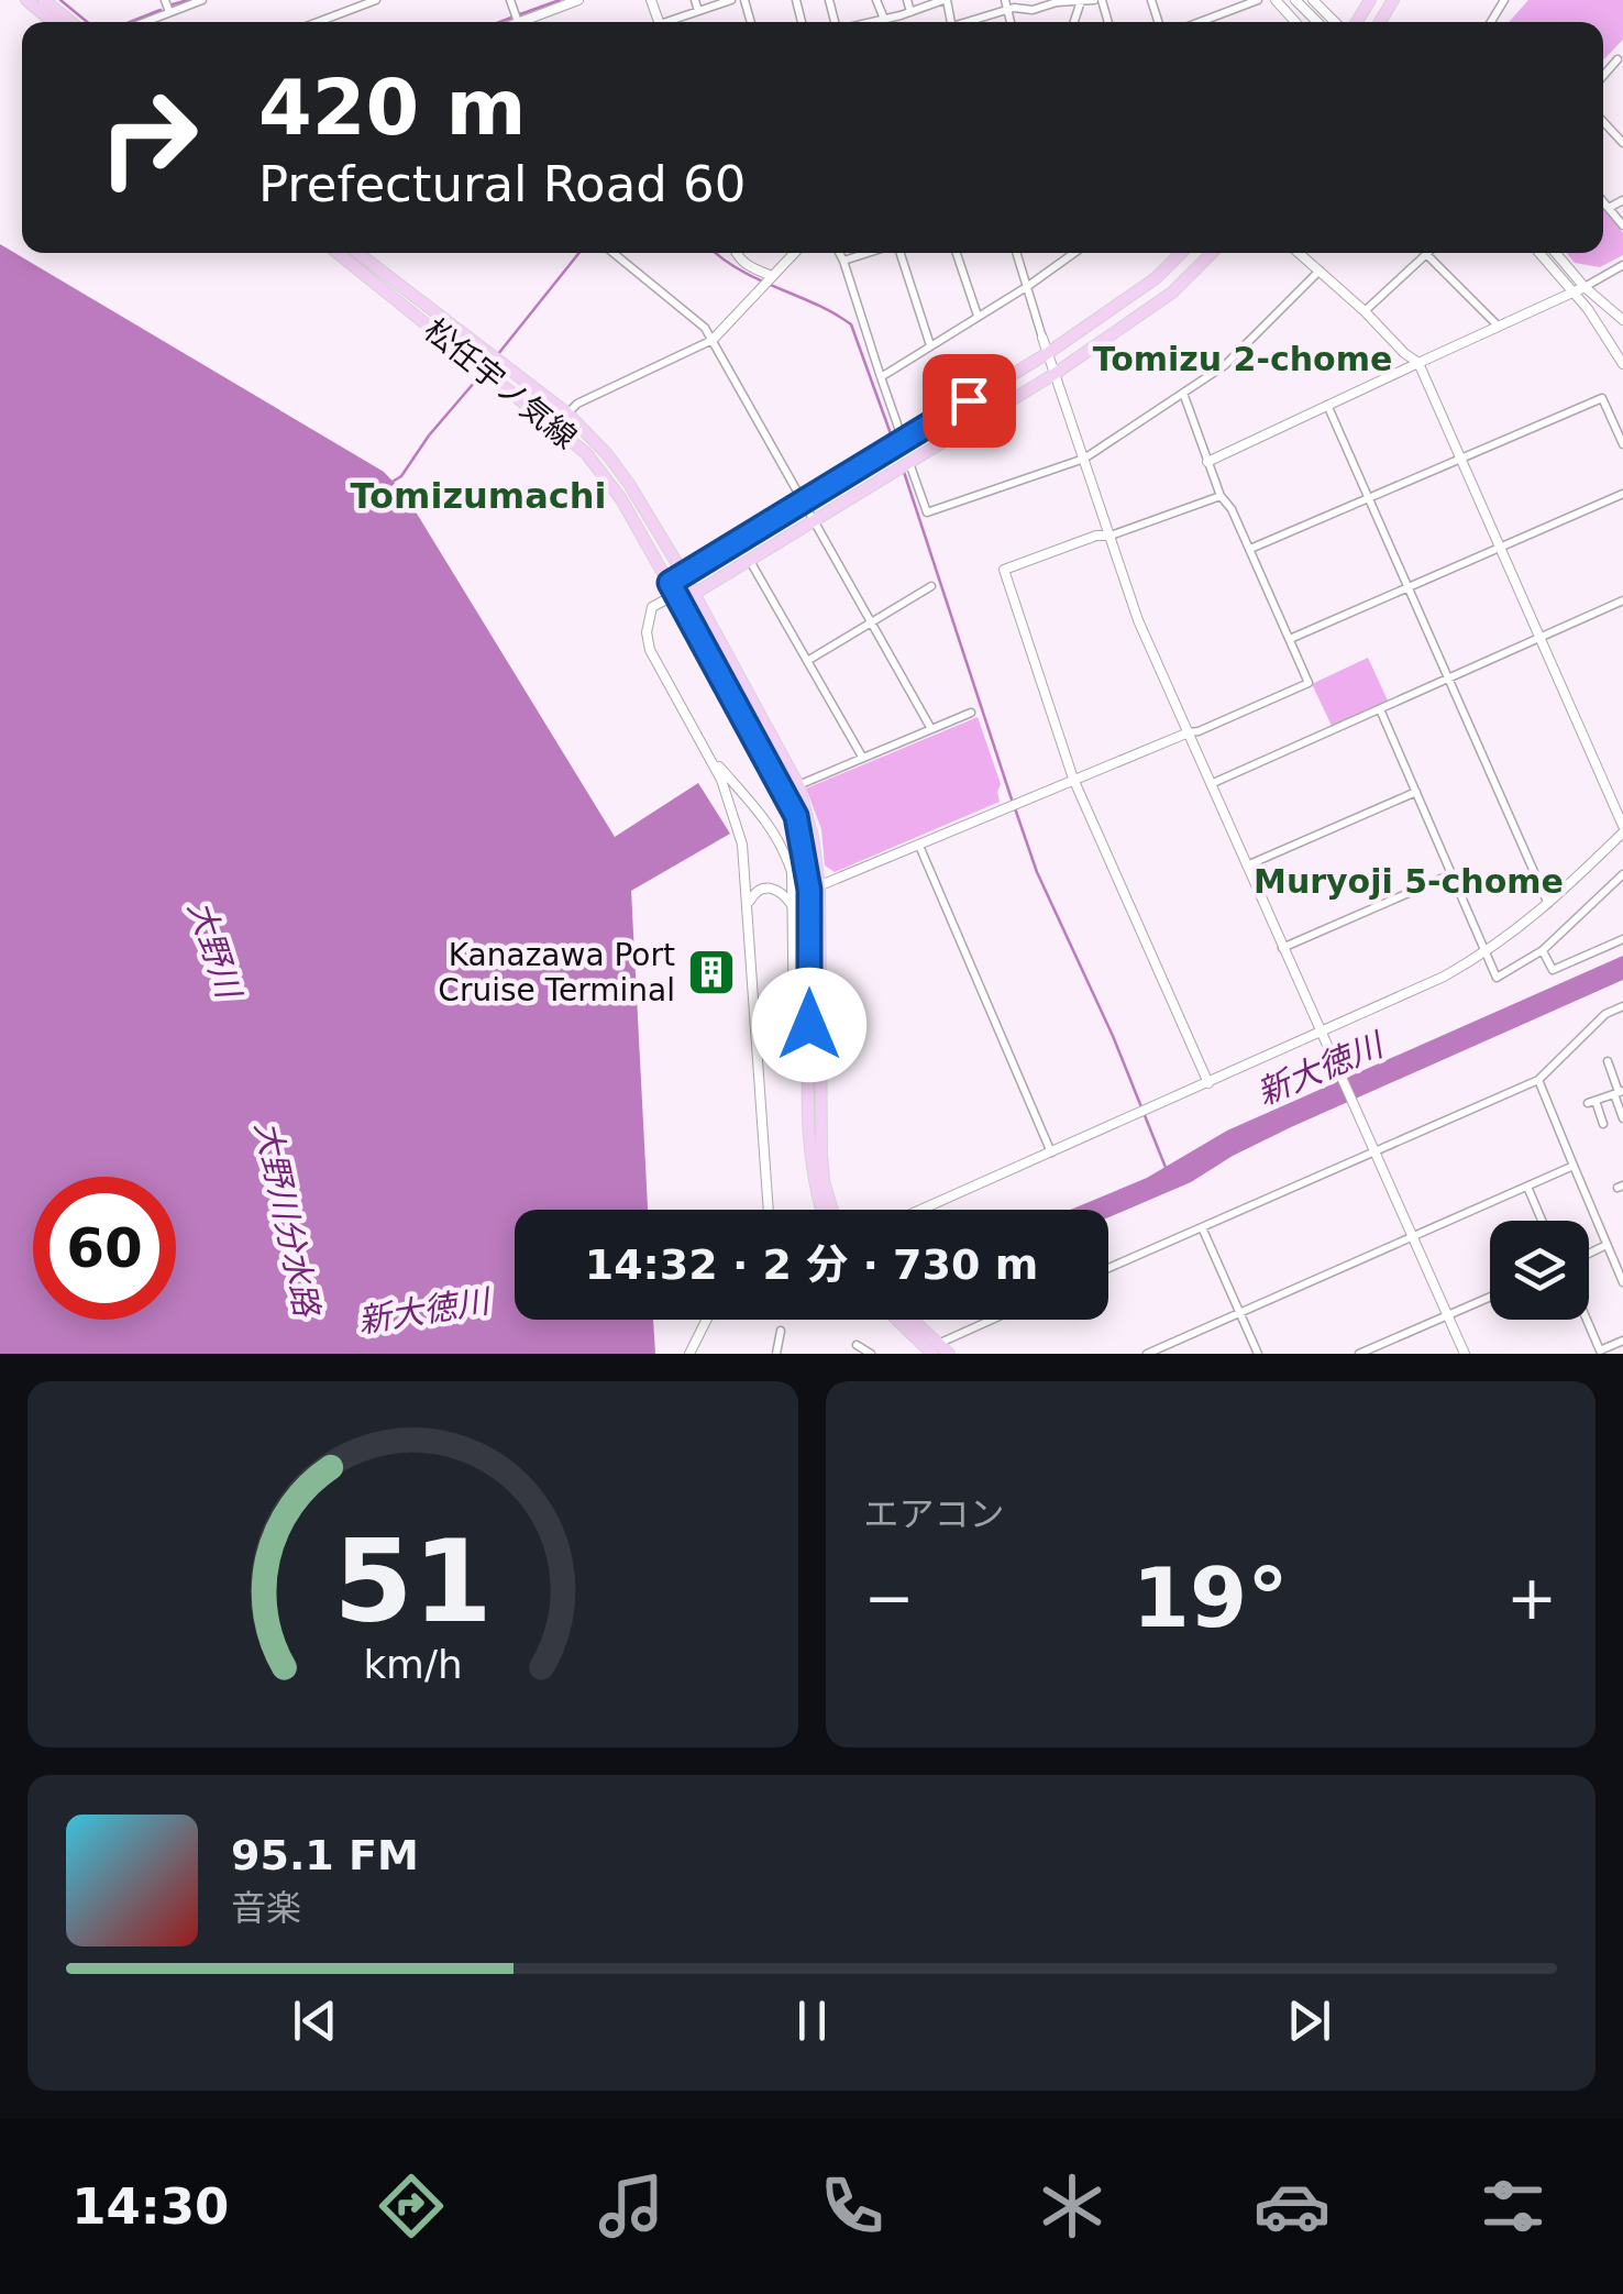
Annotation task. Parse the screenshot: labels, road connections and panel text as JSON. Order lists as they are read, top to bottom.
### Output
{
  "streets": {
    "main road": ["松任宇ノ気線"]
  },
  "districts": ["Tomizu 2-chome", "Tomizumachi", "Muryoji 5-chome"],
  "water": ["大野川", "新大徳川", "大野川分水路"],
  "places": {
    "building": ["Kanazawa Port Cruise Terminal"]
  },
  "page": {
    "turn": ["420 m", "Prefectural Road 60"],
    "limit": "60",
    "trip": "14:32 · 2 分 · 730 m",
    "tile": "エアコン",
    "heat": ["−", "19°", "+"],
    "song": ["95.1 FM", "音楽"],
    "tabs": "14:30",
    "gauge": ["51", "km/h"]
  }
}
